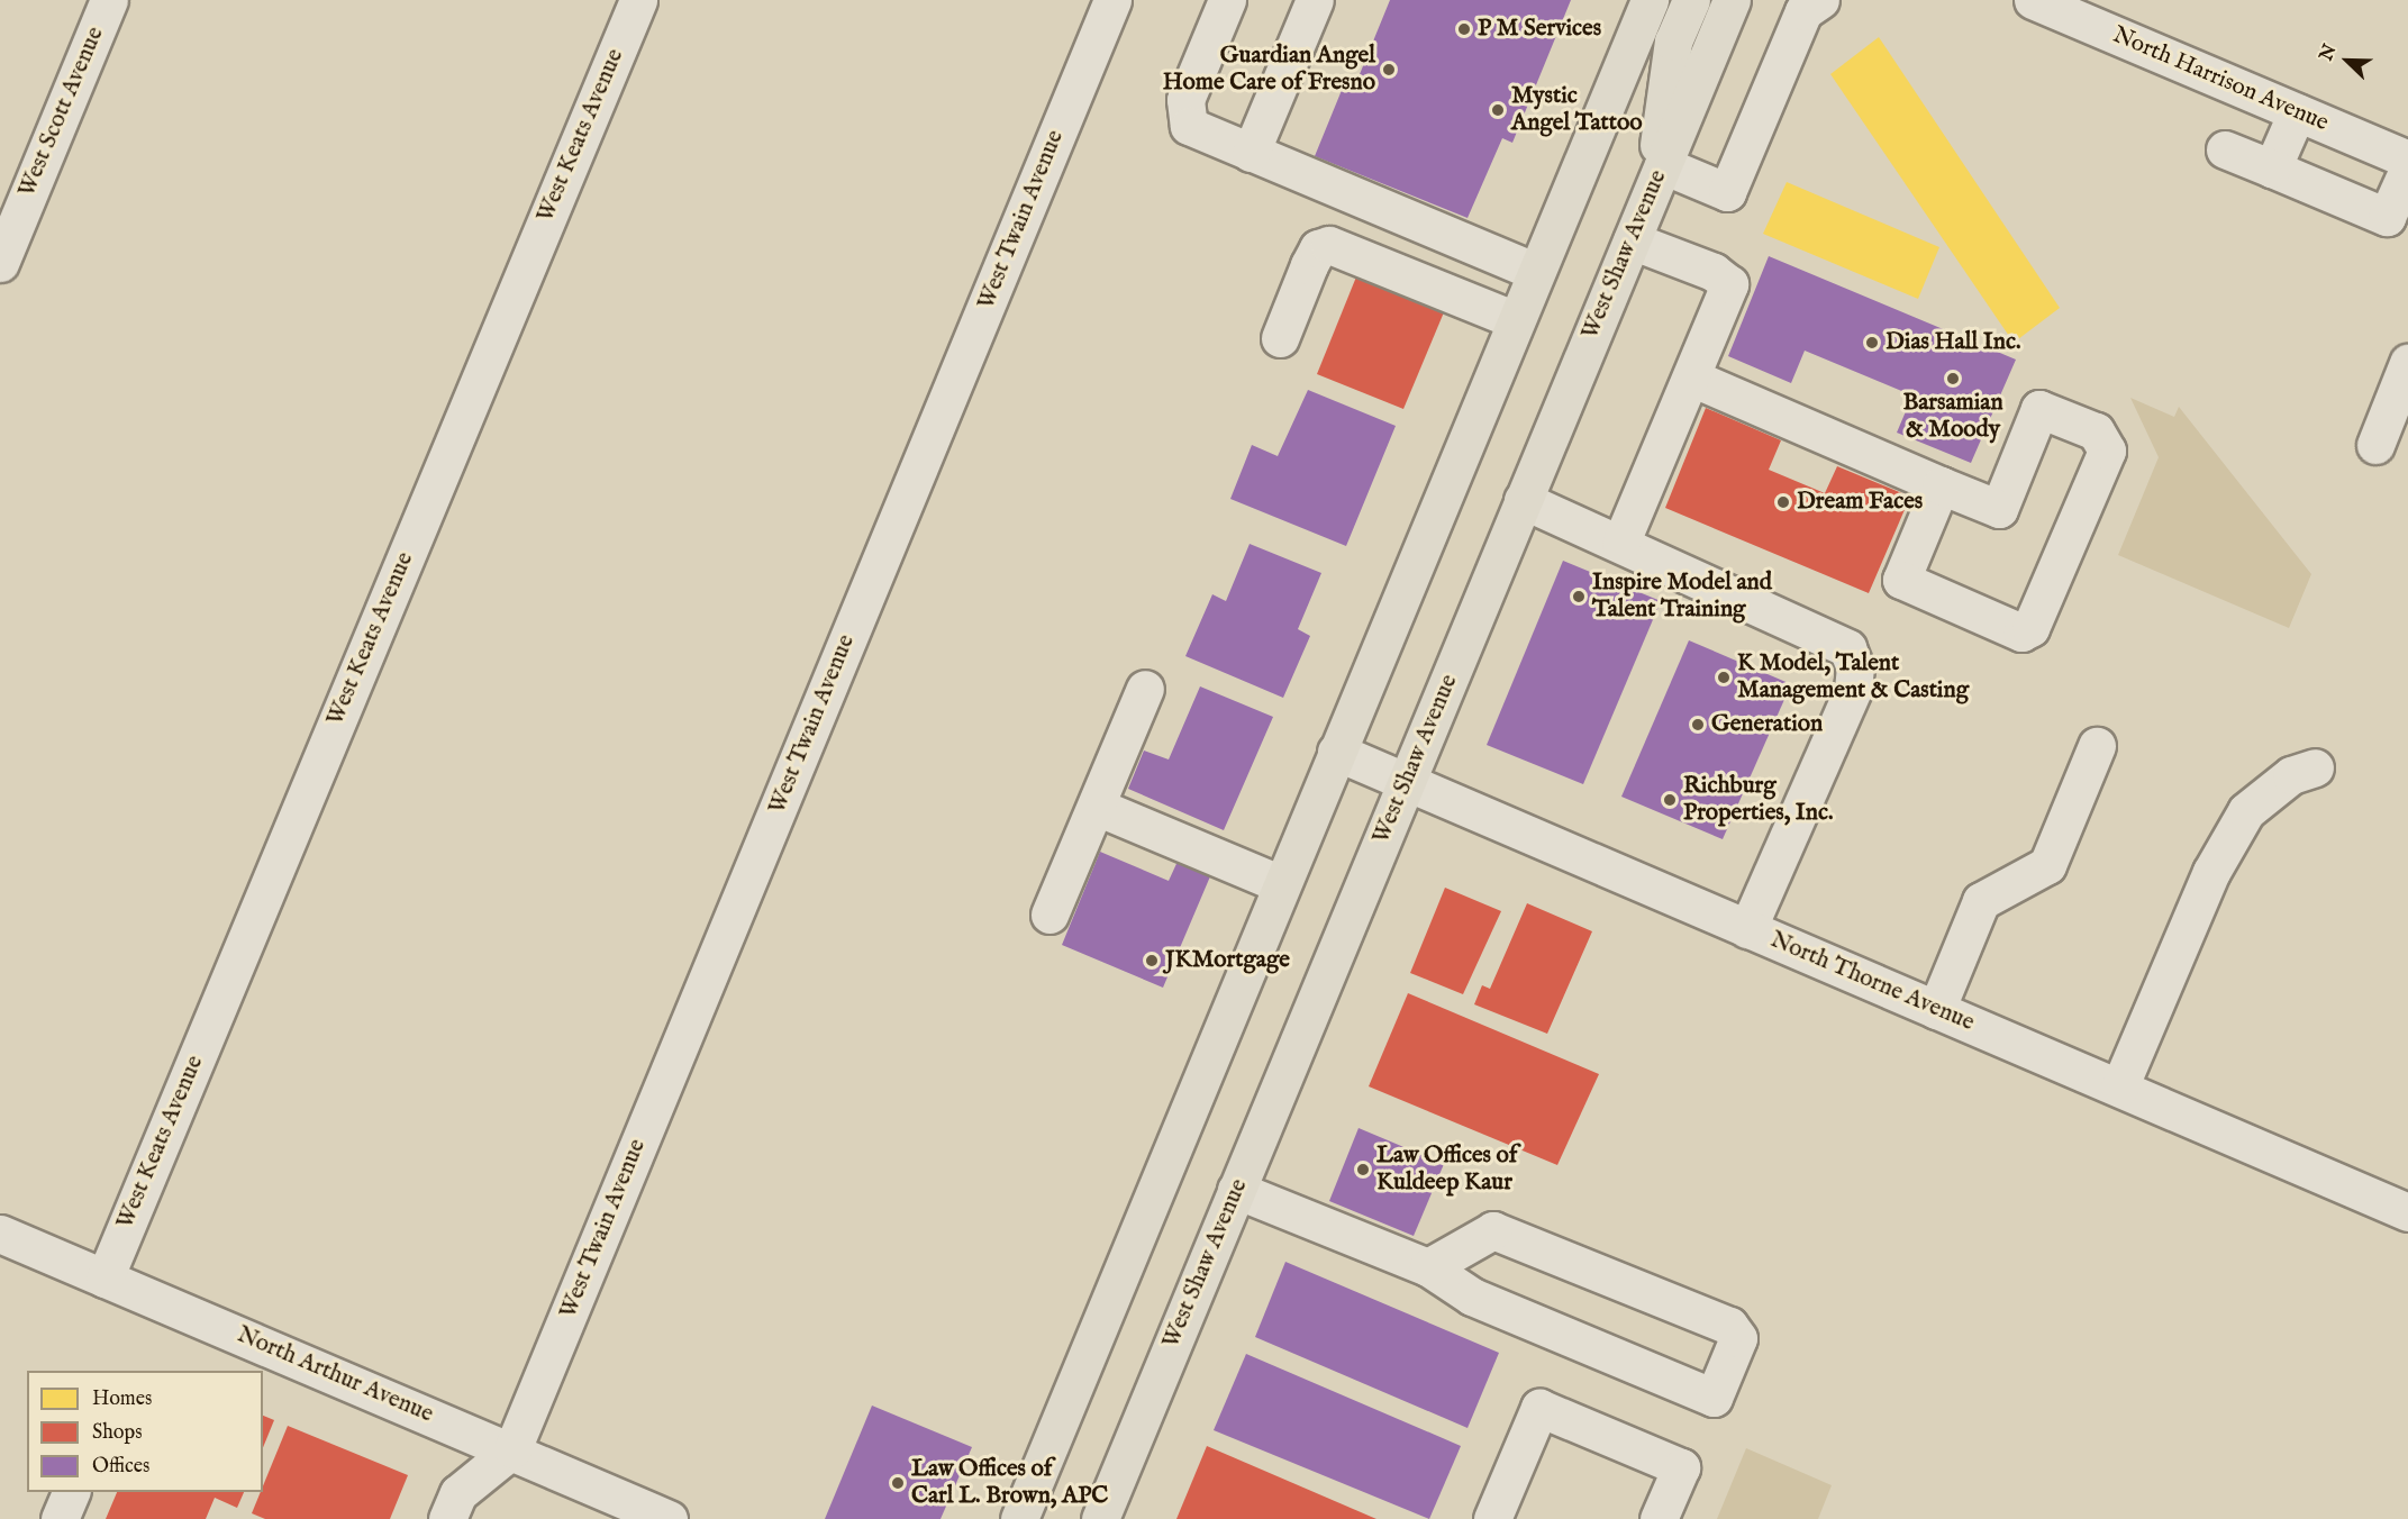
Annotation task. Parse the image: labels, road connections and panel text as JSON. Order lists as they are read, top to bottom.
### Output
{
  "streets": {
    "main road": ["West Shaw Avenue"],
    "street": [
      "North Harrison Avenue",
      "West Scott Avenue",
      "West Keats Avenue",
      "West Twain Avenue",
      "North Thorne Avenue",
      "North Arthur Avenue"
    ]
  },
  "crossings": [
    ["West Keats Avenue", "North Arthur Avenue"],
    ["West Twain Avenue", "North Arthur Avenue"],
    ["West Shaw Avenue", "North Thorne Avenue"]
  ],
  "places": [
    "P M Services",
    "Guardian Angel Home Care of Fresno",
    "Mystic Angel Tattoo",
    "Dias Hall Inc.",
    "Barsamian & Moody",
    "Dream Faces",
    "Inspire Model and Talent Training",
    "K Model, Talent Management & Casting",
    "Generation",
    "Richburg Properties, Inc.",
    "JKMortgage",
    "Law Offices of Kuldeep Kaur",
    "Law Offices of Carl L. Brown, APC"
  ],
  "legend": ["Homes", "Shops", "Offices"],
  "north": "top left"
}
